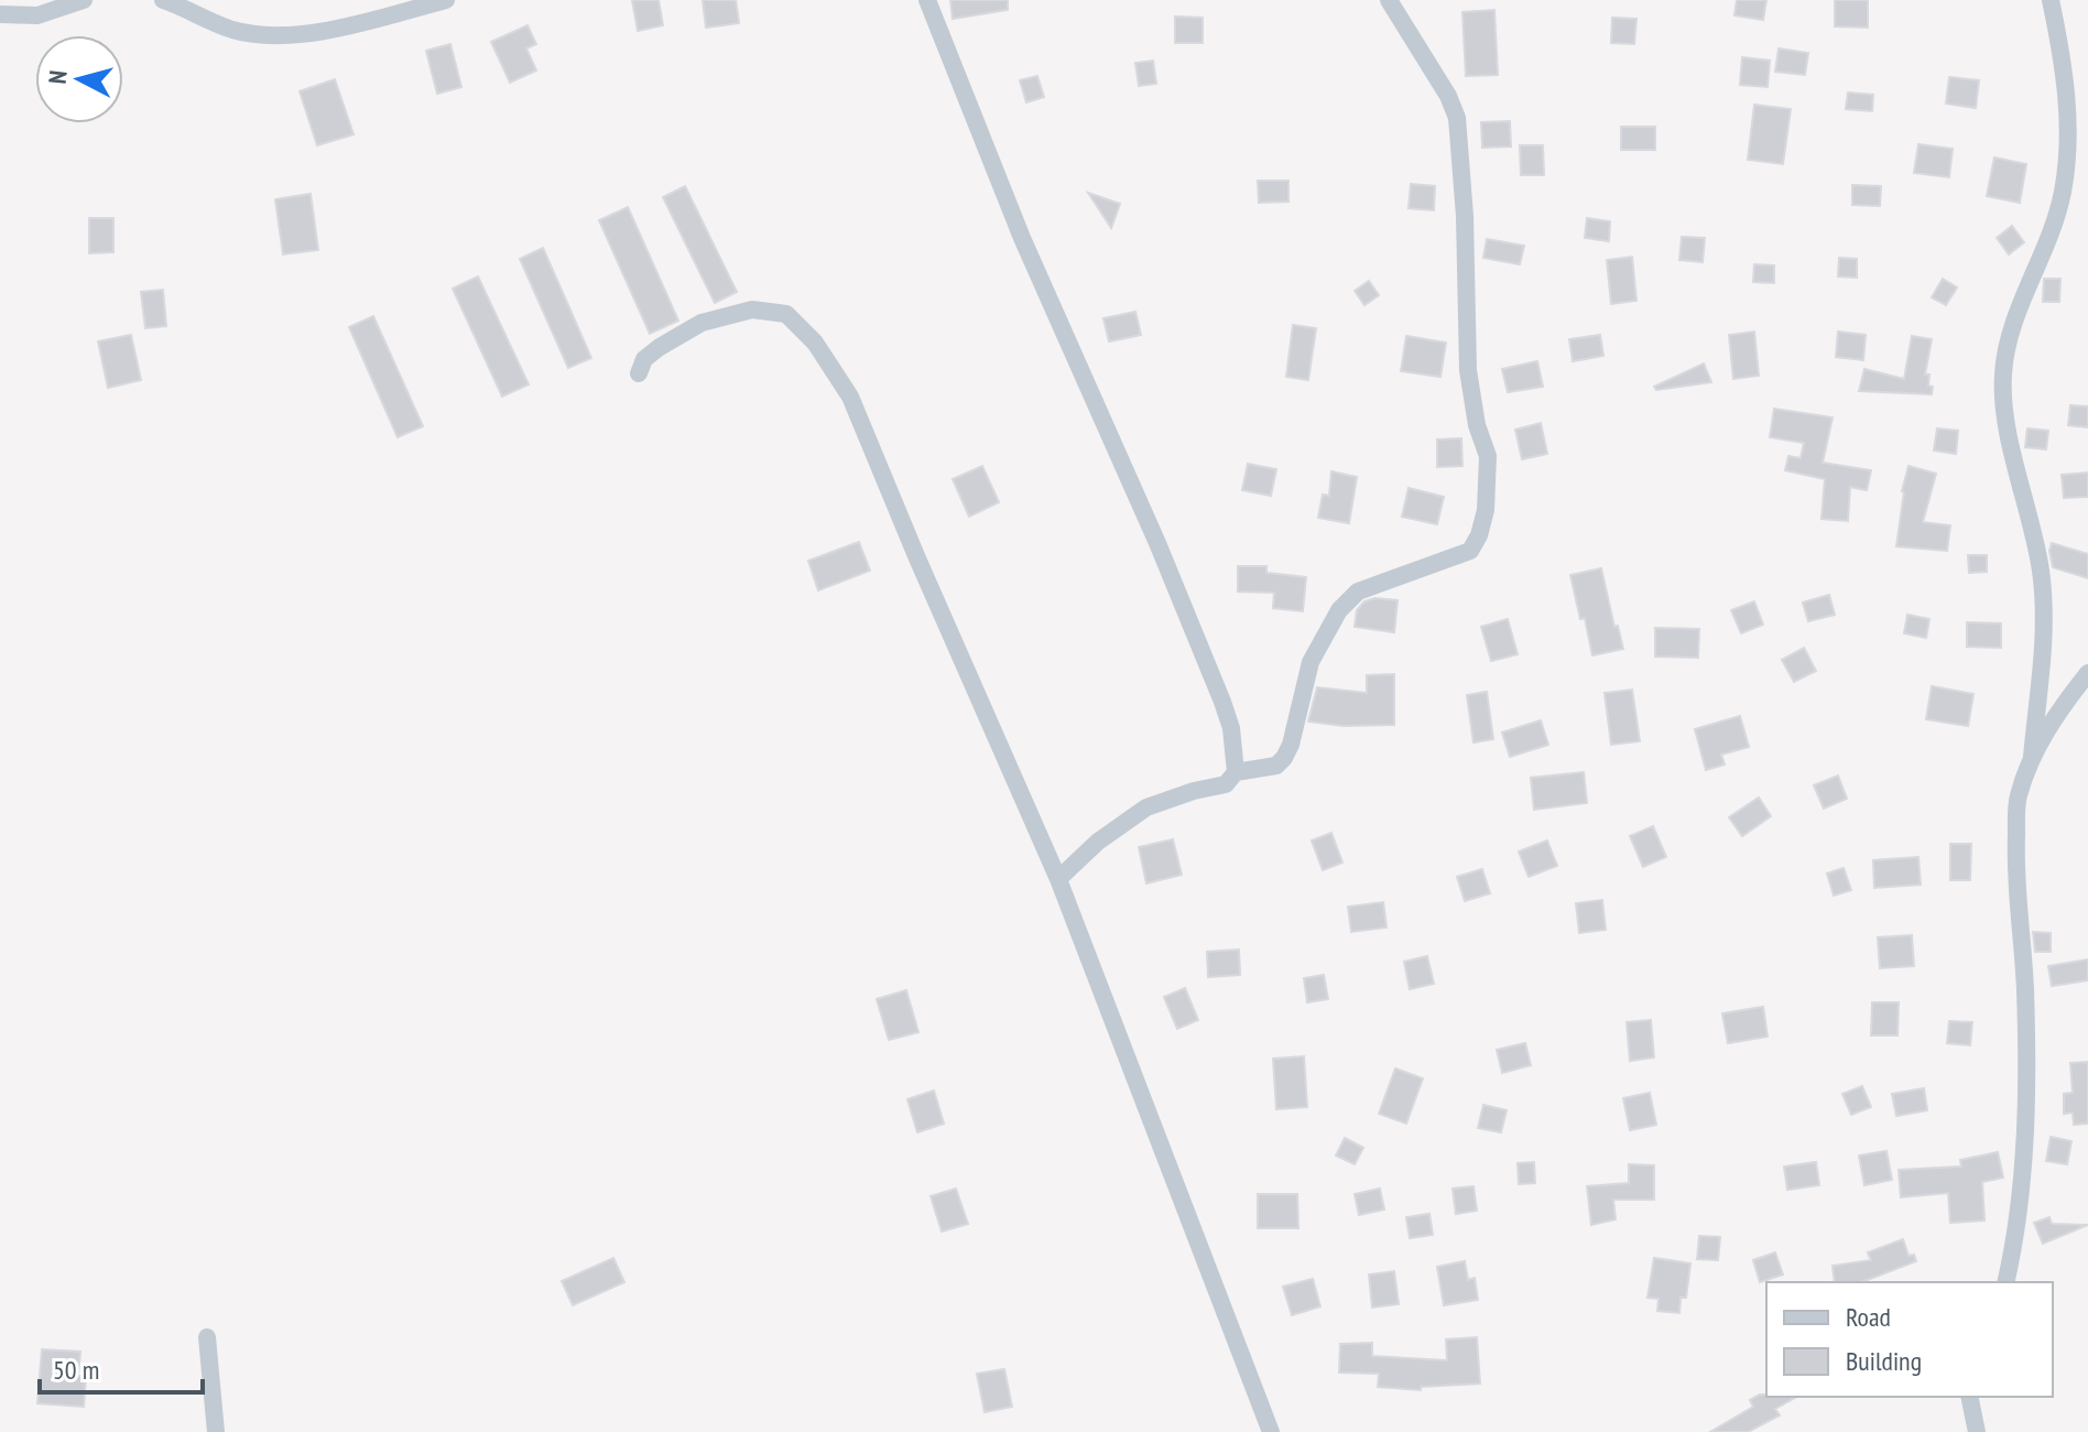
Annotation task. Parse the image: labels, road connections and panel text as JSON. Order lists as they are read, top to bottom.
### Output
{
  "legend": ["Road", "Building"],
  "scale_bar": "50 m",
  "north": "left"
}
